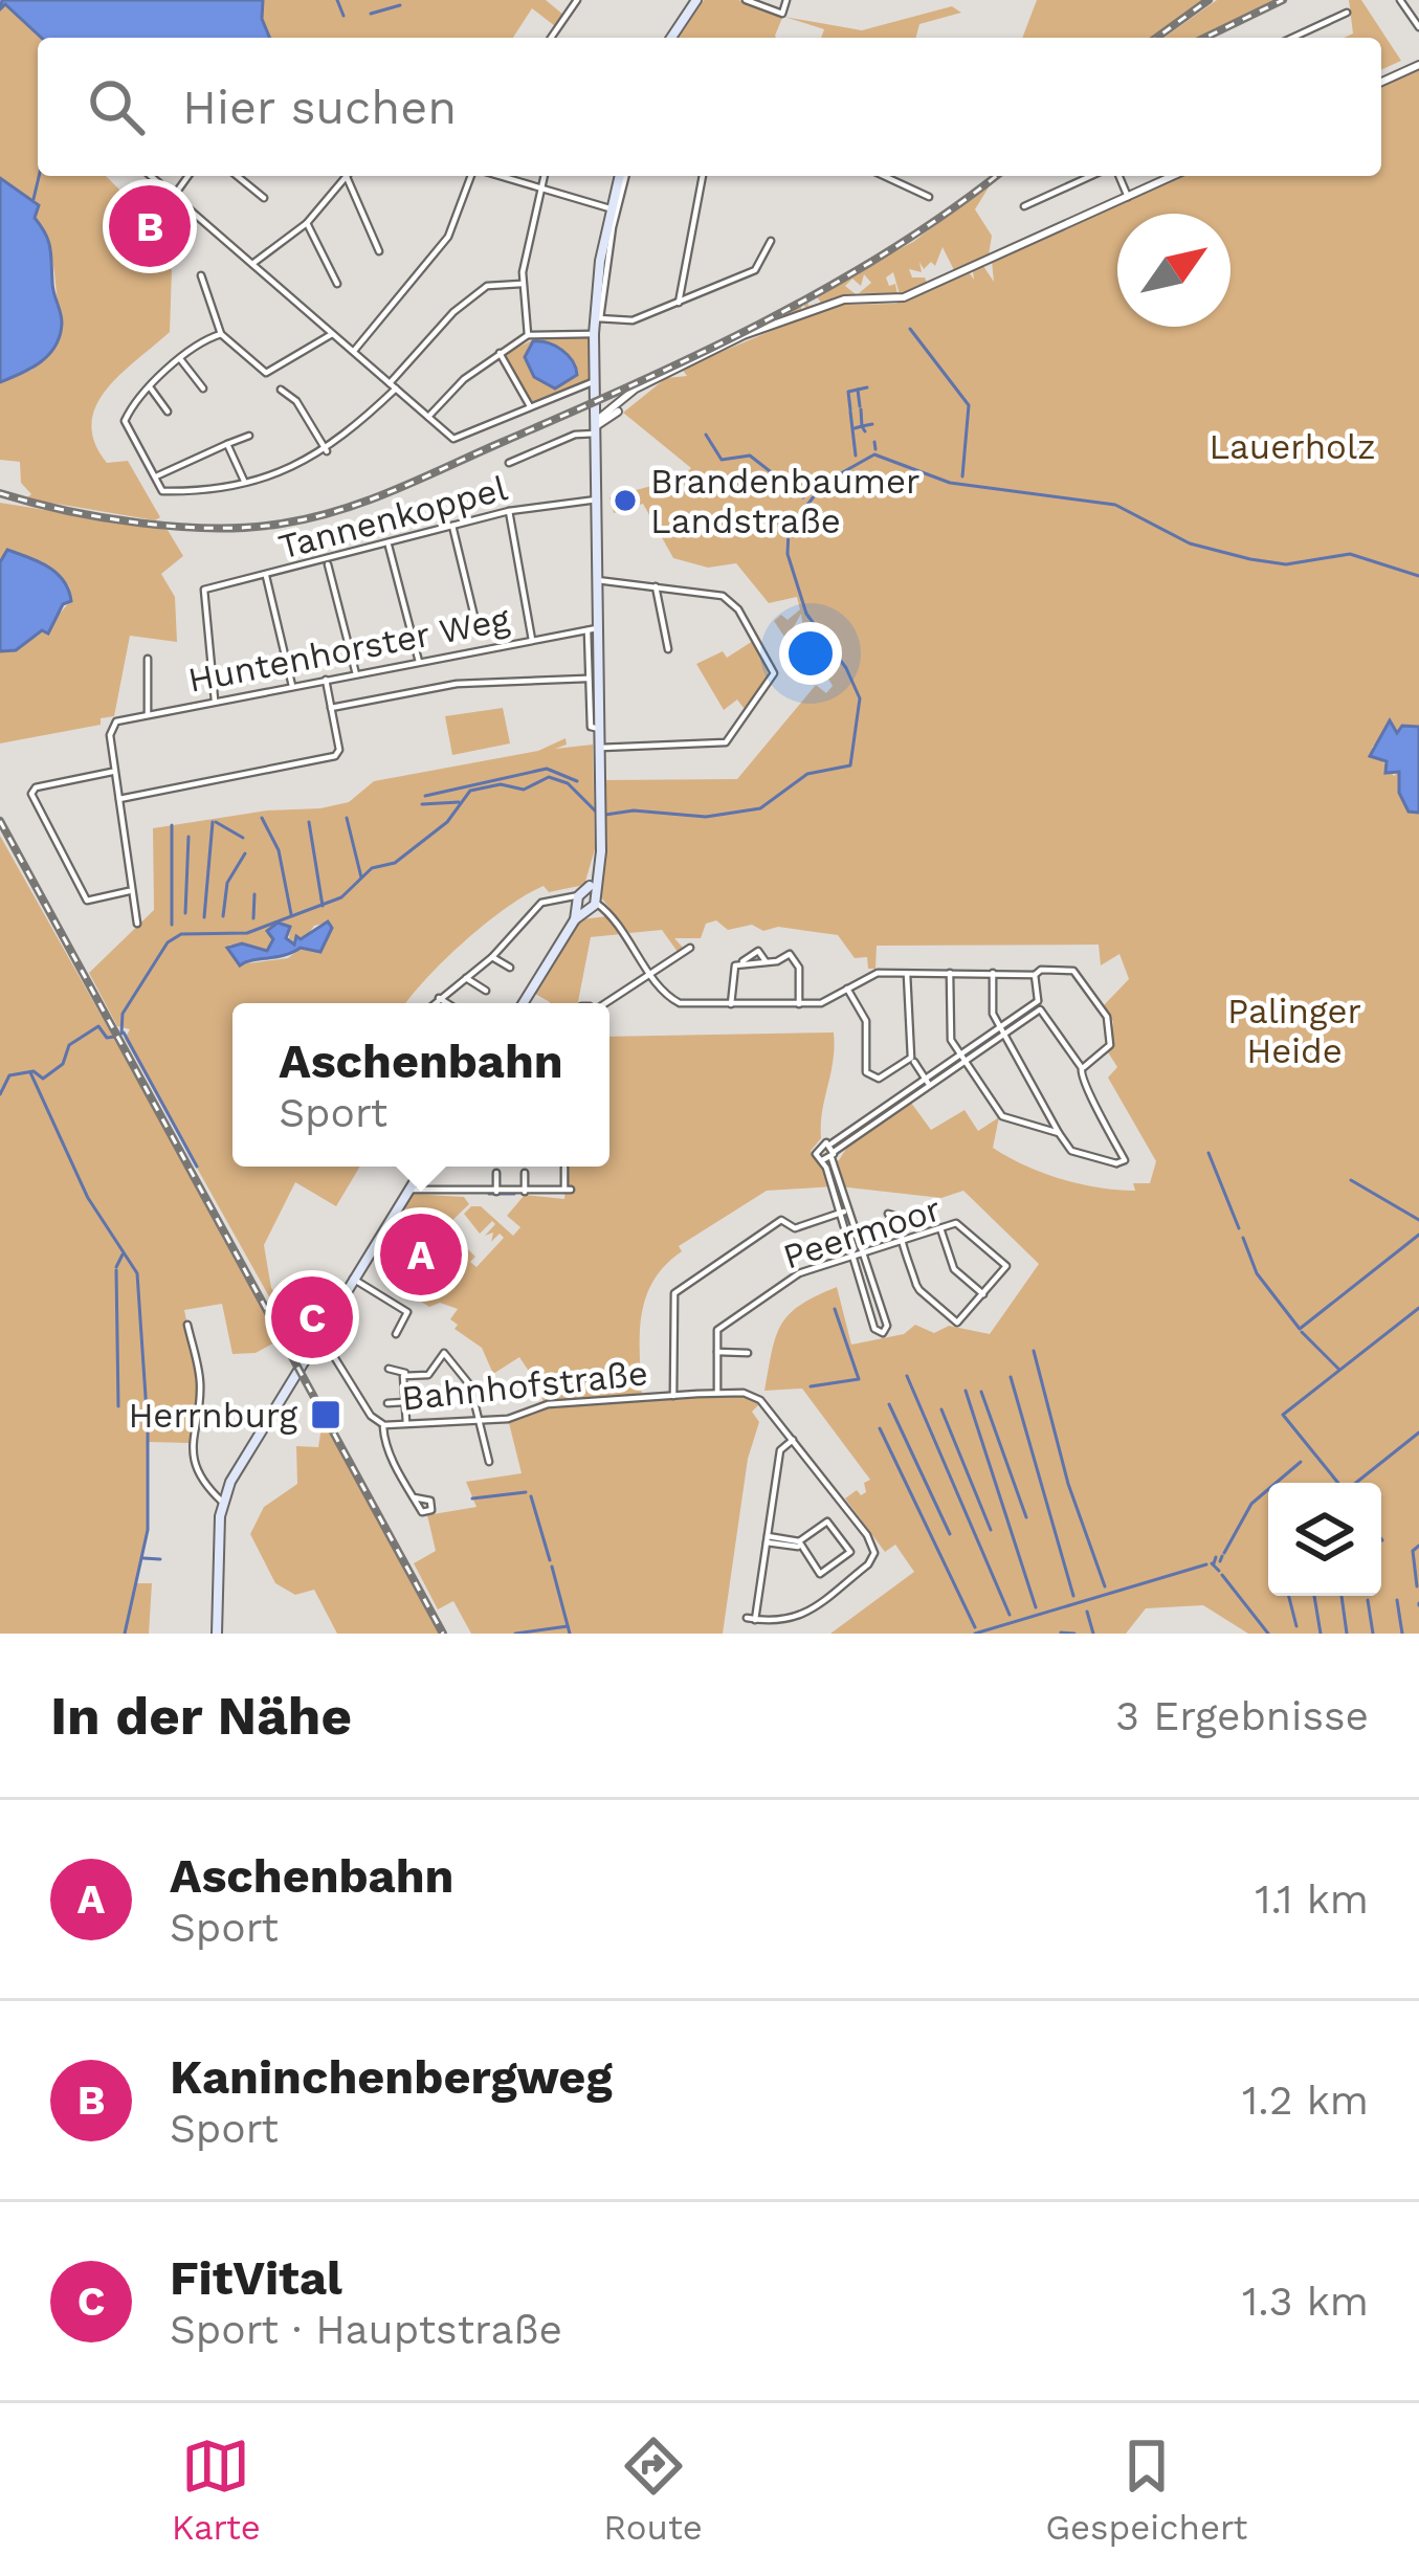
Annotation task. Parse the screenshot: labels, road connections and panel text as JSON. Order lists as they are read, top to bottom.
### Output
{
  "streets": {
    "street": [
      "Tannenkoppel",
      "Huntenhorster Weg",
      "Peermoor",
      "Bahnhofstraße"
    ]
  },
  "crossings": [
    ["Tannenkoppel", "Huntenhorster Weg"]
  ],
  "parks": ["Lauerholz", "Palinger Heide"],
  "places": {
    "other": ["Brandenbaumer Landstraße"],
    "transit": ["Herrnburg"]
  },
  "north": "top right",
  "page": {
    "search": "Hier suchen",
    "pins": ["B", "A", "C"],
    "popup": ["Aschenbahn", "Sport"],
    "heading": ["In der Nähe", "3 Ergebnisse"],
    "list": [
      {
        "mark": "A",
        "name": "Aschenbahn",
        "note": "Sport",
        "value": "1.1 km"
      },
      {
        "mark": "B",
        "name": "Kaninchenbergweg",
        "note": "Sport",
        "value": "1.2 km"
      },
      {
        "mark": "C",
        "name": "FitVital",
        "note": "Sport · Hauptstraße",
        "value": "1.3 km"
      }
    ],
    "nav": ["Karte", "Route", "Gespeichert"]
  }
}
